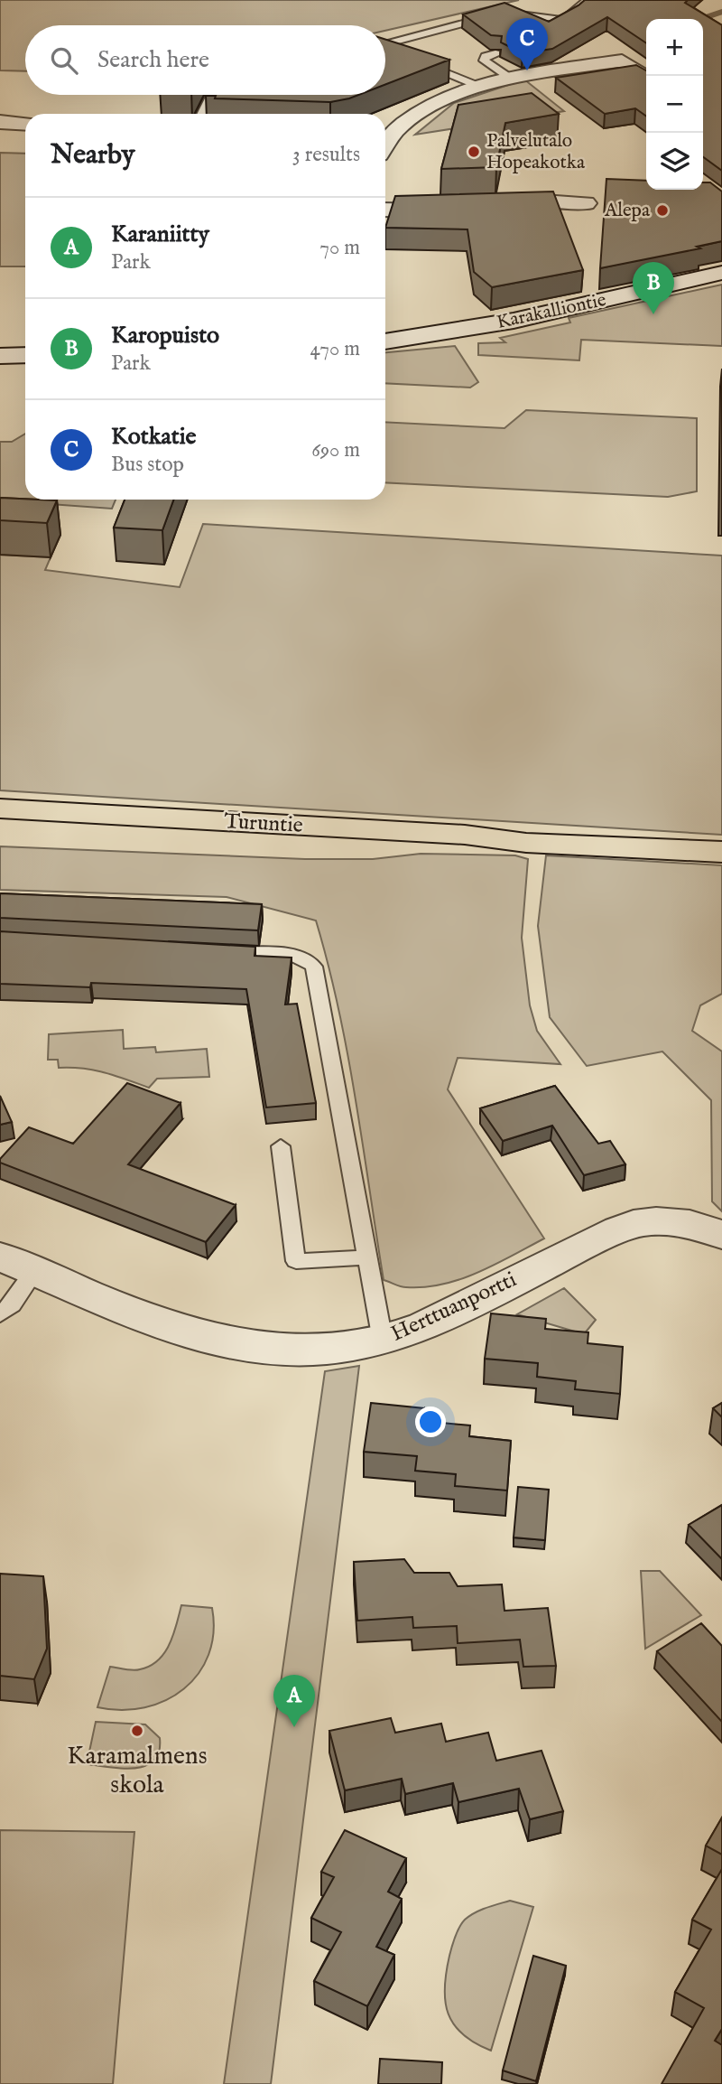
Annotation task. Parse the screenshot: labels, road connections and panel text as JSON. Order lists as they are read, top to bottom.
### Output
{
  "streets": {
    "main road": ["Turuntie"],
    "street": ["Karakalliontie", "Herttuanportti"]
  },
  "places": ["Palvelutalo Hopeakotka", "Alepa", "Karamalmens skola"],
  "page": {
    "pins": ["C", "B", "A"],
    "map_buttons": ["+", "−"],
    "search": "Search here",
    "heading": ["Nearby", "3 results"],
    "list": [
      {
        "mark": "A",
        "name": "Karaniitty",
        "note": "Park",
        "value": "70 m"
      },
      {
        "mark": "B",
        "name": "Karopuisto",
        "note": "Park",
        "value": "470 m"
      },
      {
        "mark": "C",
        "name": "Kotkatie",
        "note": "Bus stop",
        "value": "690 m"
      }
    ]
  }
}
